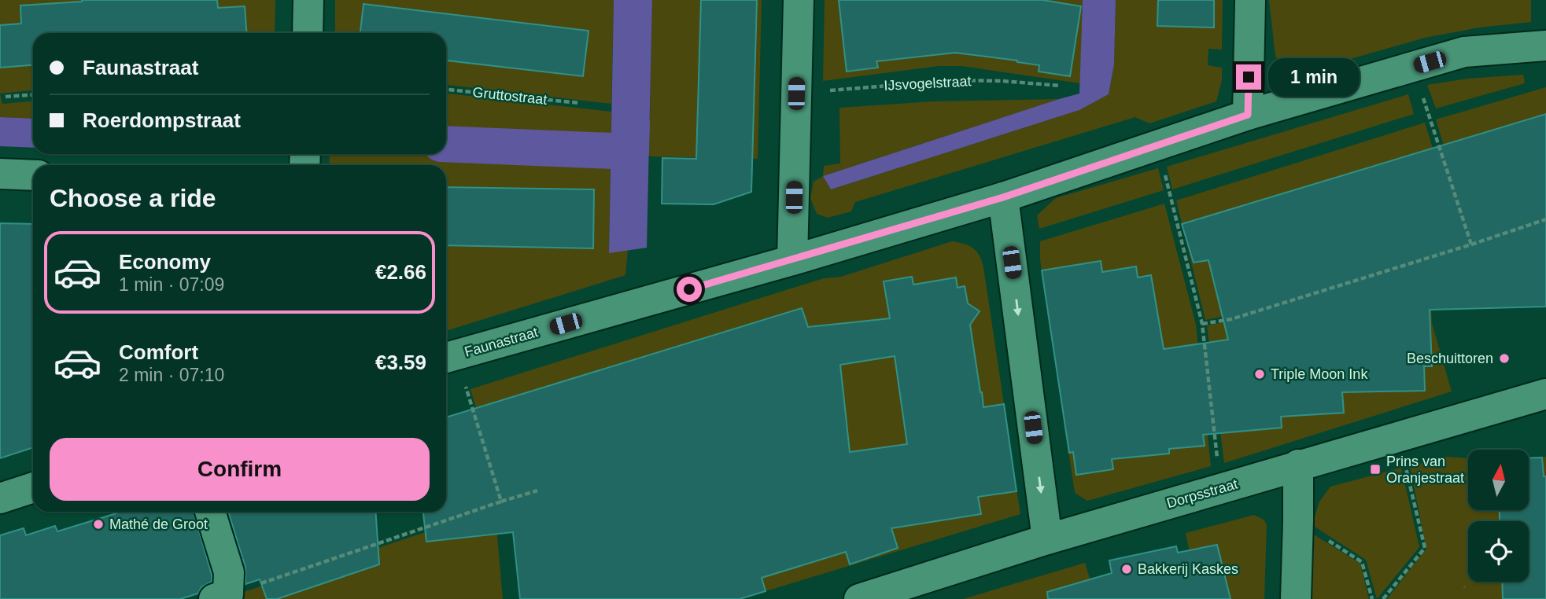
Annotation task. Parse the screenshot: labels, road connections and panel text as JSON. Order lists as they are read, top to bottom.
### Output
{
  "streets": {
    "street": ["Faunastraat", "Dorpsstraat"],
    "path": ["IJsvogelstraat", "Gruttostraat"]
  },
  "places": {
    "other": [
      "Beschuittoren",
      "Triple Moon Ink",
      "Mathé de Groot",
      "Bakkerij Kaskes"
    ],
    "transit": ["Prins van Oranjestraat"]
  },
  "north": "top",
  "page": {
    "banner": ["Faunastraat", "Roerdompstraat"],
    "bubble": "1 min",
    "heading": "Choose a ride",
    "list": [
      {
        "name": "Economy",
        "note": "1 min · 07:09",
        "value": "€2.66"
      },
      {
        "name": "Comfort",
        "note": "2 min · 07:10",
        "value": "€3.59"
      }
    ],
    "buttons": "Confirm"
  }
}
